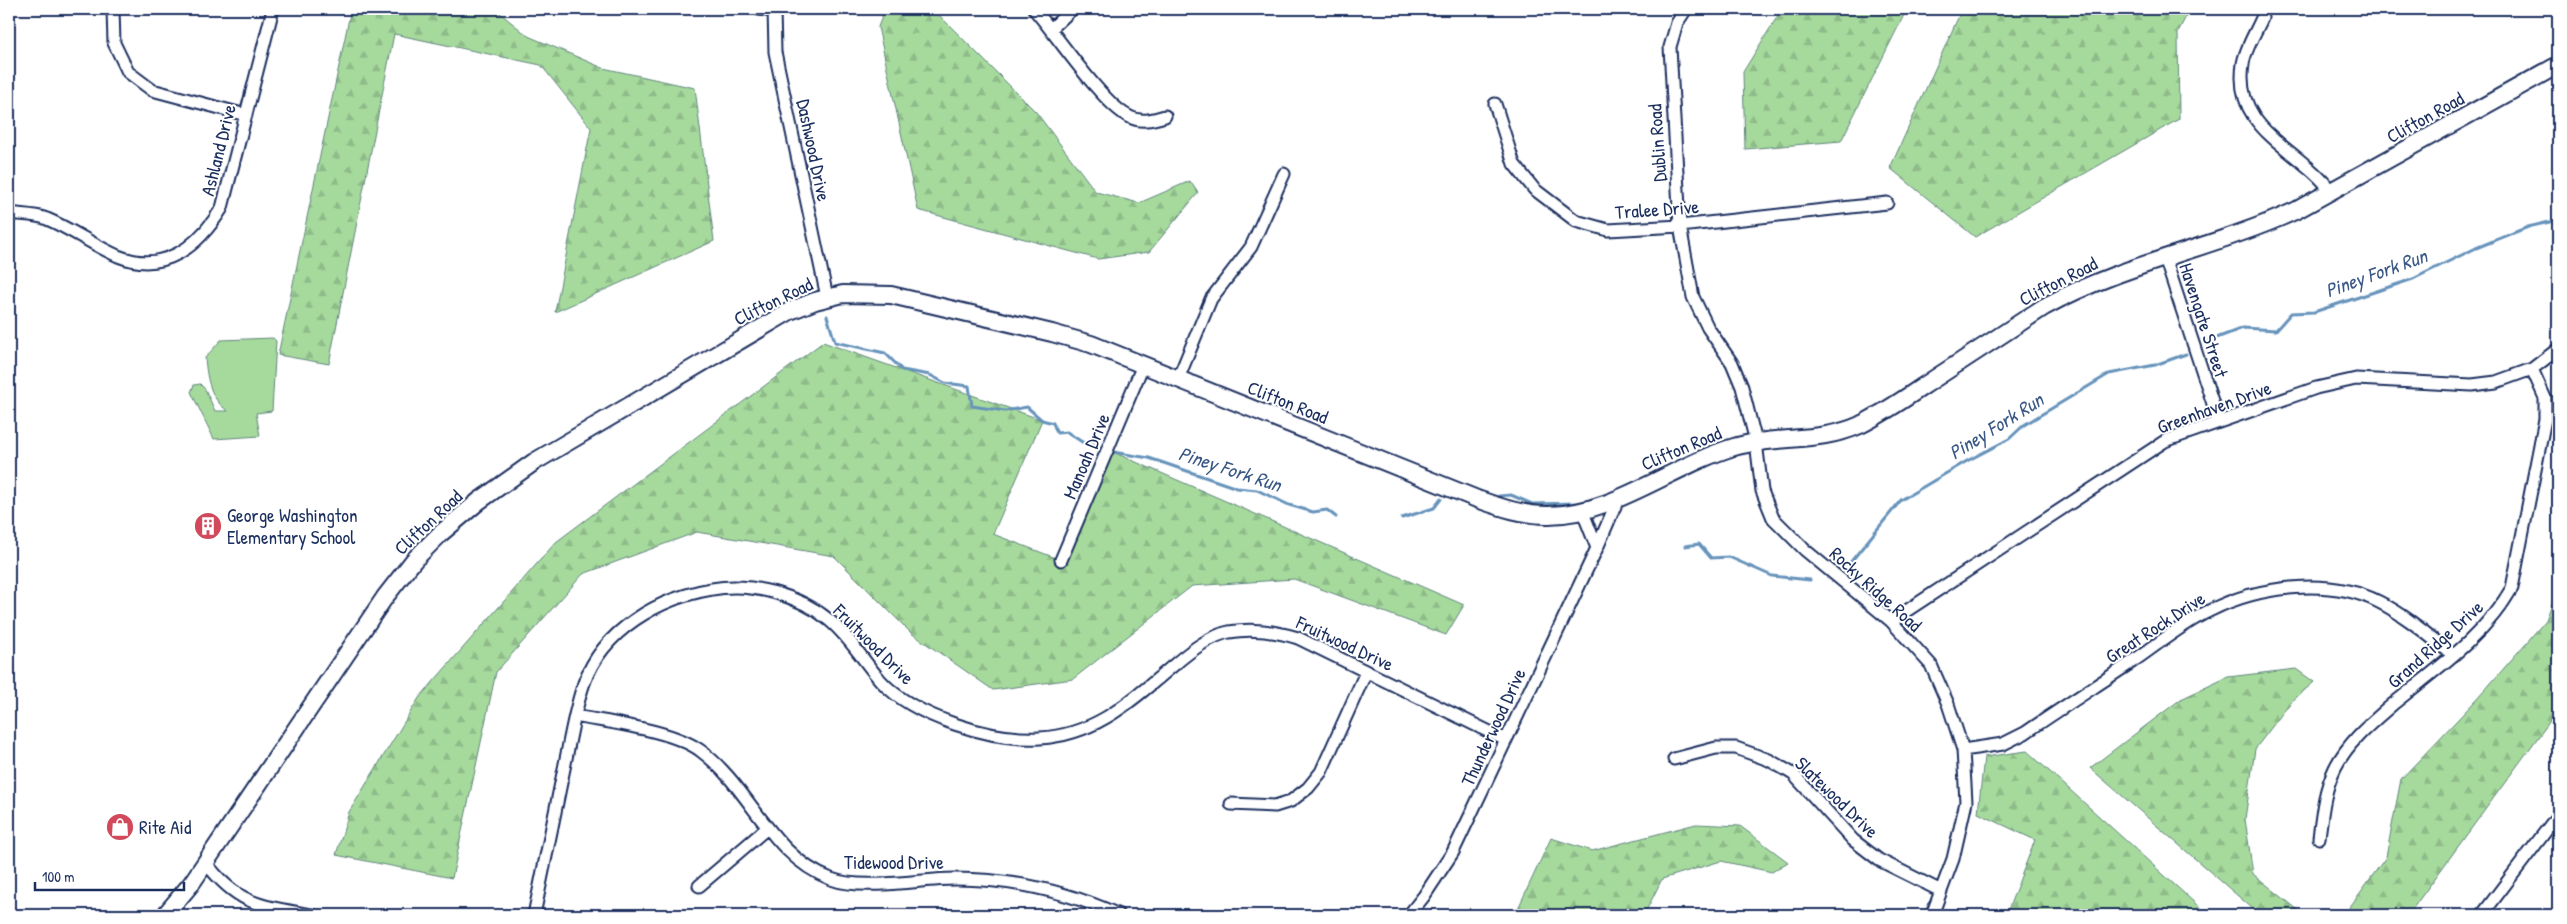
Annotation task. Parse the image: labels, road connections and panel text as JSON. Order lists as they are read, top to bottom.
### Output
{
  "streets": {
    "main road": ["Clifton Road"],
    "street": [
      "Dublin Road",
      "Ashland Drive",
      "Dashwood Drive",
      "Tralee Drive",
      "Havengate Street",
      "Greenhaven Drive",
      "Manoah Drive",
      "Rocky Ridge Road",
      "Great Rock Drive",
      "Fruitwood Drive",
      "Grand Ridge Drive",
      "Thunderwood Drive",
      "Slatewood Drive",
      "Tidewood Drive"
    ]
  },
  "crossings": [
    ["Clifton Road", "Dublin Road"],
    ["Clifton Road", "Dashwood Drive"],
    ["Clifton Road", "Havengate Street"],
    ["Clifton Road", "Manoah Drive"],
    ["Clifton Road", "Rocky Ridge Road"],
    ["Clifton Road", "Thunderwood Drive"],
    ["Dublin Road", "Tralee Drive"],
    ["Dublin Road", "Rocky Ridge Road"],
    ["Havengate Street", "Greenhaven Drive"],
    ["Greenhaven Drive", "Rocky Ridge Road"],
    ["Greenhaven Drive", "Grand Ridge Drive"],
    ["Rocky Ridge Road", "Great Rock Drive"],
    ["Rocky Ridge Road", "Slatewood Drive"],
    ["Great Rock Drive", "Grand Ridge Drive"],
    ["Fruitwood Drive", "Thunderwood Drive"],
    ["Fruitwood Drive", "Tidewood Drive"]
  ],
  "water": ["Piney Fork Run"],
  "places": {
    "building": ["George Washington Elementary School"],
    "shop": ["Rite Aid"]
  },
  "scale_bar": "100 m"
}
